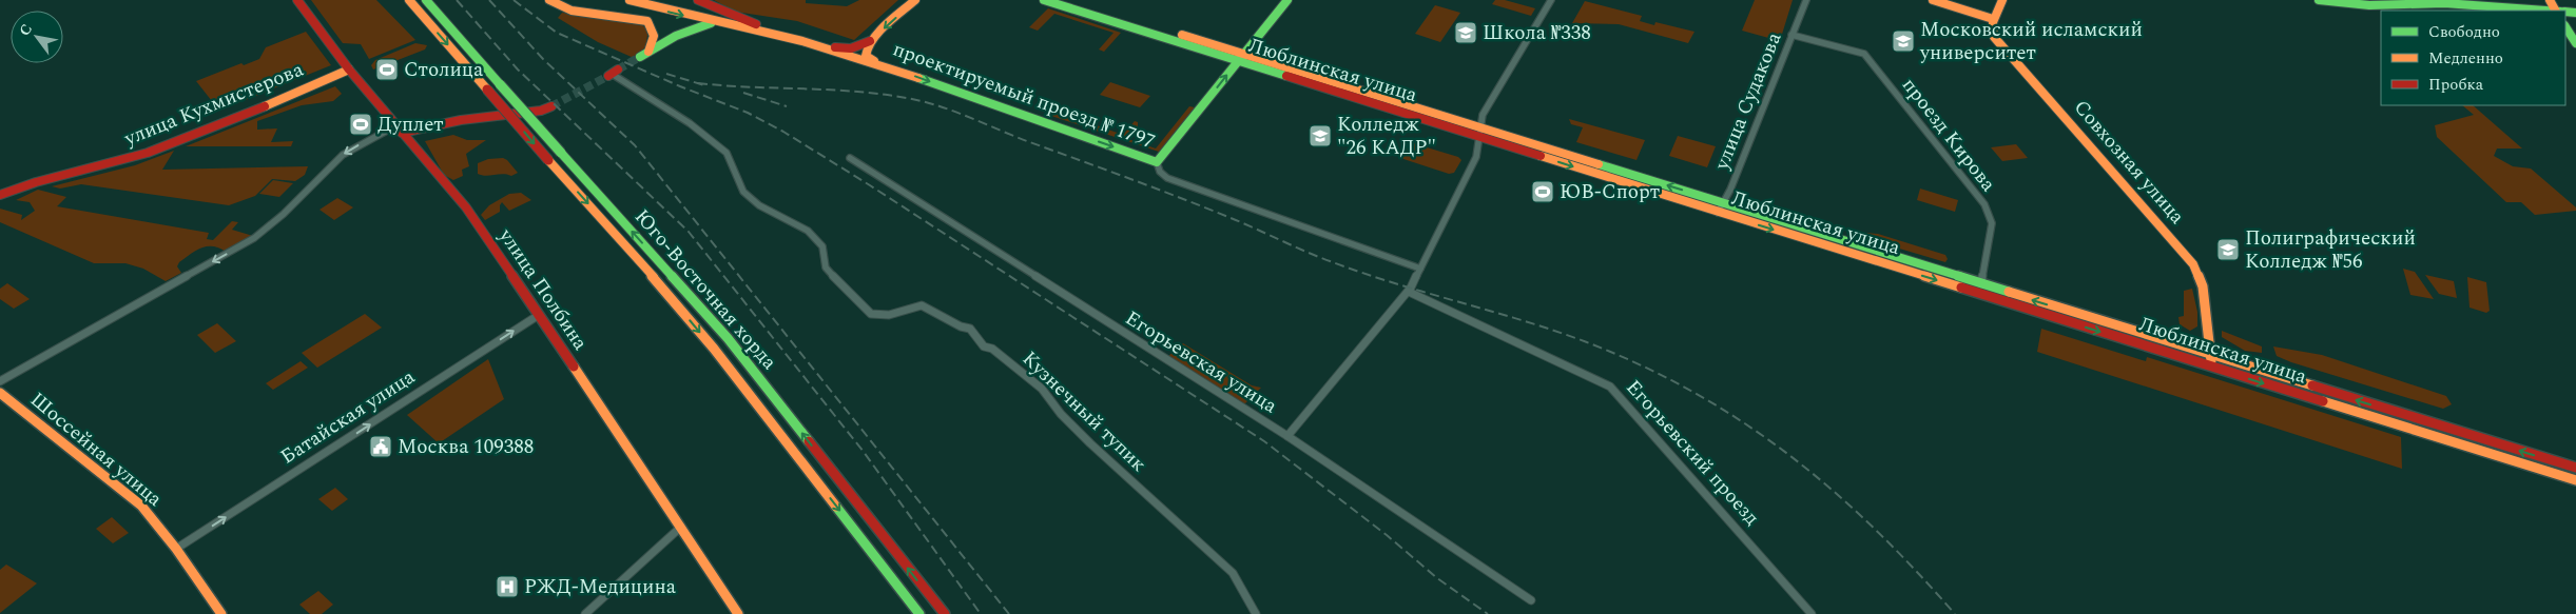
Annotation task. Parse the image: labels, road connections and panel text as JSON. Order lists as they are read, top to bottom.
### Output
{
  "streets": {
    "main road": [
      "Люблинская улица",
      "проектируемый проезд № 1797",
      "улица Кухмистерова",
      "Совхозная улица",
      "улица Полбина",
      "Юго-Восточная хорда",
      "Шоссейная улица"
    ],
    "street": [
      "улица Судакова",
      "проезд Кирова",
      "Егорьевская улица",
      "Кузнечный тупик",
      "Батайская улица",
      "Егорьевский проезд"
    ]
  },
  "crossings": [
    ["Люблинская улица", "улица Судакова"],
    ["Люблинская улица", "проезд Кирова"],
    ["Люблинская улица", "Совхозная улица"],
    ["улица Судакова", "проезд Кирова"],
    ["улица Кухмистерова", "улица Полбина"],
    ["улица Полбина", "Батайская улица"],
    ["Батайская улица", "Шоссейная улица"]
  ],
  "one_way": ["проектируемый проезд № 1797", "Батайская улица"],
  "places": {
    "school or university": [
      "Школа №338",
      "Московский исламский университет",
      "Колледж \"26 КАДР\"",
      "Полиграфический Колледж №56"
    ],
    "sports": ["Столица", "Дуплет", "ЮВ-Спорт"],
    "public building": ["Москва 109388"],
    "hospital": ["РЖД-Медицина"]
  },
  "legend": ["Свободно", "Медленно", "Пробка"],
  "north": "top left"
}
